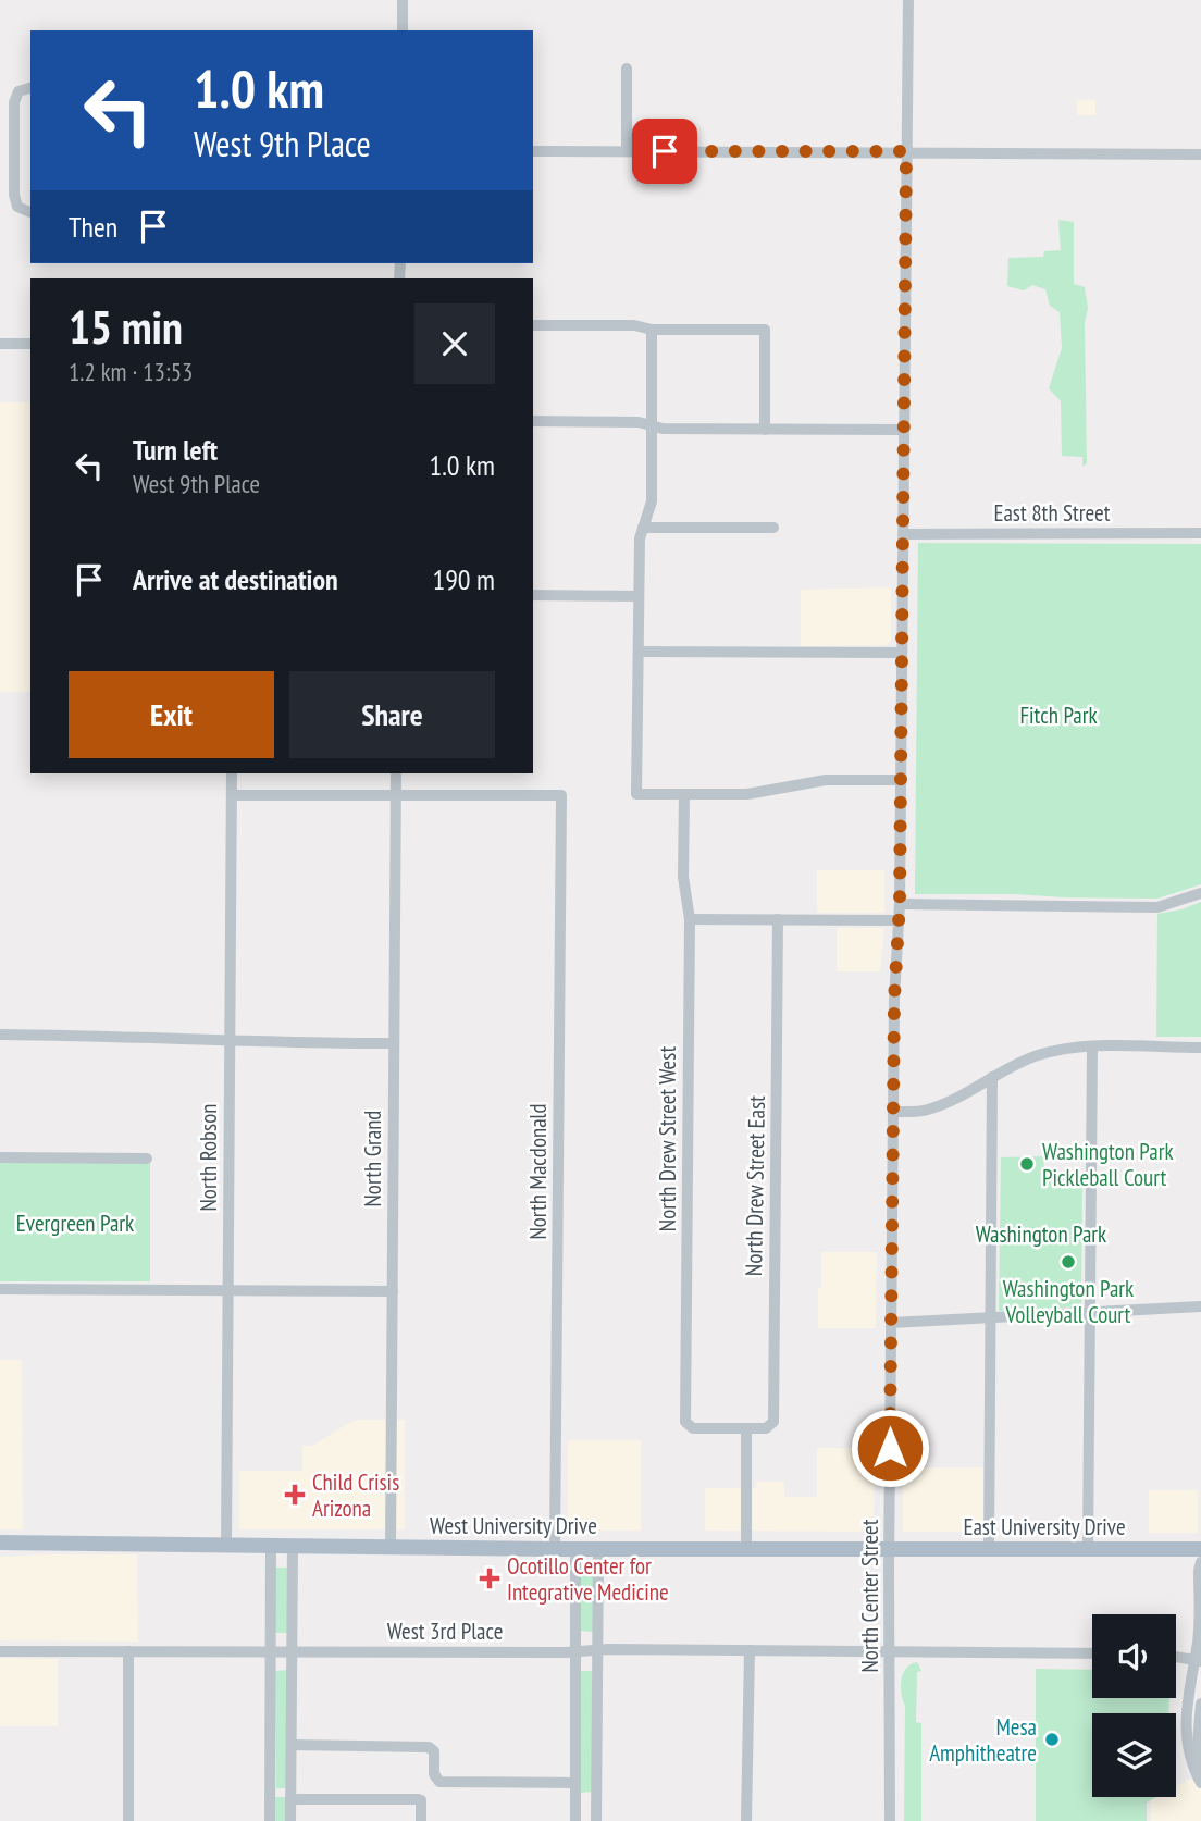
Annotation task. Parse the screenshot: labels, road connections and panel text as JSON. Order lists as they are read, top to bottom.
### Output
{
  "streets": {
    "main road": ["West University Drive", "East University Drive"],
    "street": [
      "East 8th Street",
      "North Drew Street West",
      "North Robson",
      "North Grand",
      "North Macdonald",
      "North Drew Street East",
      "North Center Street",
      "West 3rd Place"
    ]
  },
  "crossings": [
    ["East 8th Street", "North Center Street"],
    ["North Drew Street West", "North Drew Street East"],
    ["North Robson", "West University Drive"],
    ["North Grand", "North Macdonald"],
    ["North Grand", "West University Drive"],
    ["North Macdonald", "West University Drive"],
    ["West University Drive", "East University Drive"],
    ["West University Drive", "North Center Street"],
    ["East University Drive", "North Center Street"],
    ["North Center Street", "West 3rd Place"]
  ],
  "parks": ["Fitch Park", "Evergreen Park", "Washington Park"],
  "places": {
    "other": ["Washington Park Pickleball Court", "Washington Park Volleyball Court", "Mesa Amphitheatre"],
    "health": ["Child Crisis Arizona", "Ocotillo Center for Integrative Medicine"]
  },
  "page": {
    "turn": ["1.0 km", "West 9th Place"],
    "then": "Then",
    "heading": ["15 min", "1.2 km · 13:53"],
    "list": [
      {
        "name": "Turn left",
        "note": "West 9th Place",
        "value": "1.0 km"
      },
      {
        "name": "Arrive at destination",
        "value": "190 m"
      }
    ],
    "buttons": ["Exit", "Share"]
  }
}
